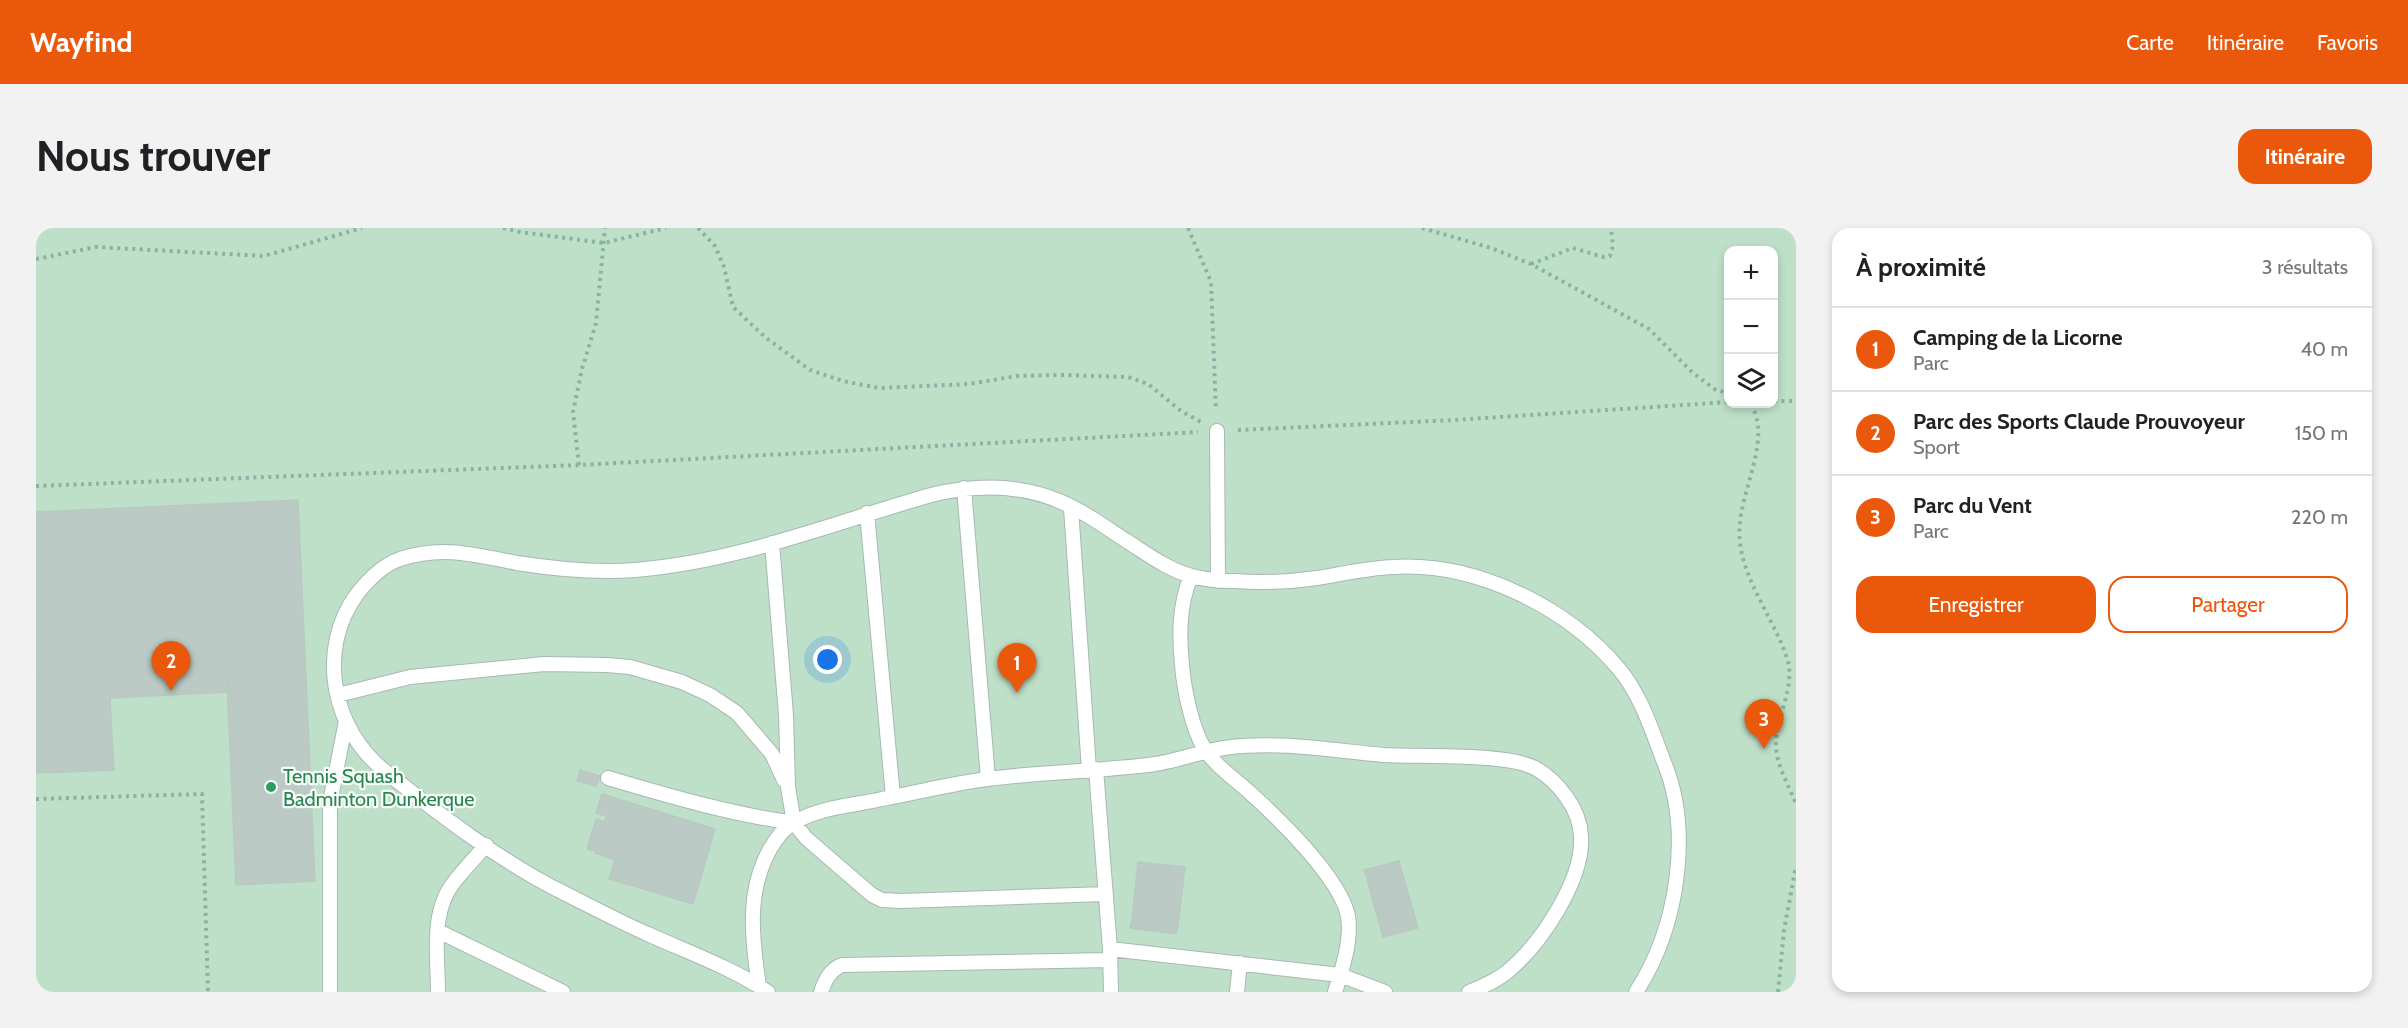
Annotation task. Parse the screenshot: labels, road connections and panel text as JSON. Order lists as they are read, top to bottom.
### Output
{
  "places": ["Tennis Squash Badminton Dunkerque"],
  "page": {
    "header": "Wayfind",
    "nav": ["Carte", "Itinéraire", "Favoris"],
    "buttons": [
      "Itinéraire",
      ["Enregistrer", "Partager"]
    ],
    "title": "Nous trouver",
    "heading": ["À proximité", "3 résultats"],
    "map_buttons": ["+", "−"],
    "list": [
      {
        "mark": "1",
        "name": "Camping de la Licorne",
        "note": "Parc",
        "value": "40 m"
      },
      {
        "mark": "2",
        "name": "Parc des Sports Claude Prouvoyeur",
        "note": "Sport",
        "value": "150 m"
      },
      {
        "mark": "3",
        "name": "Parc du Vent",
        "note": "Parc",
        "value": "220 m"
      }
    ],
    "pins": ["2", "1", "3"]
  }
}
